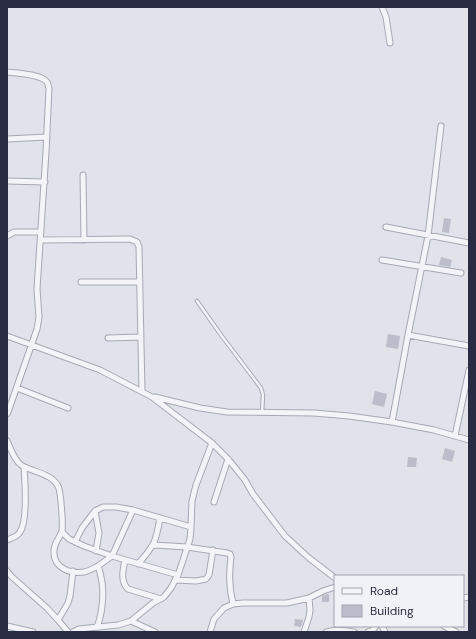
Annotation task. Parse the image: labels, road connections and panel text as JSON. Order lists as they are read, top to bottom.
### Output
{
  "legend": ["Road", "Building"]
}
